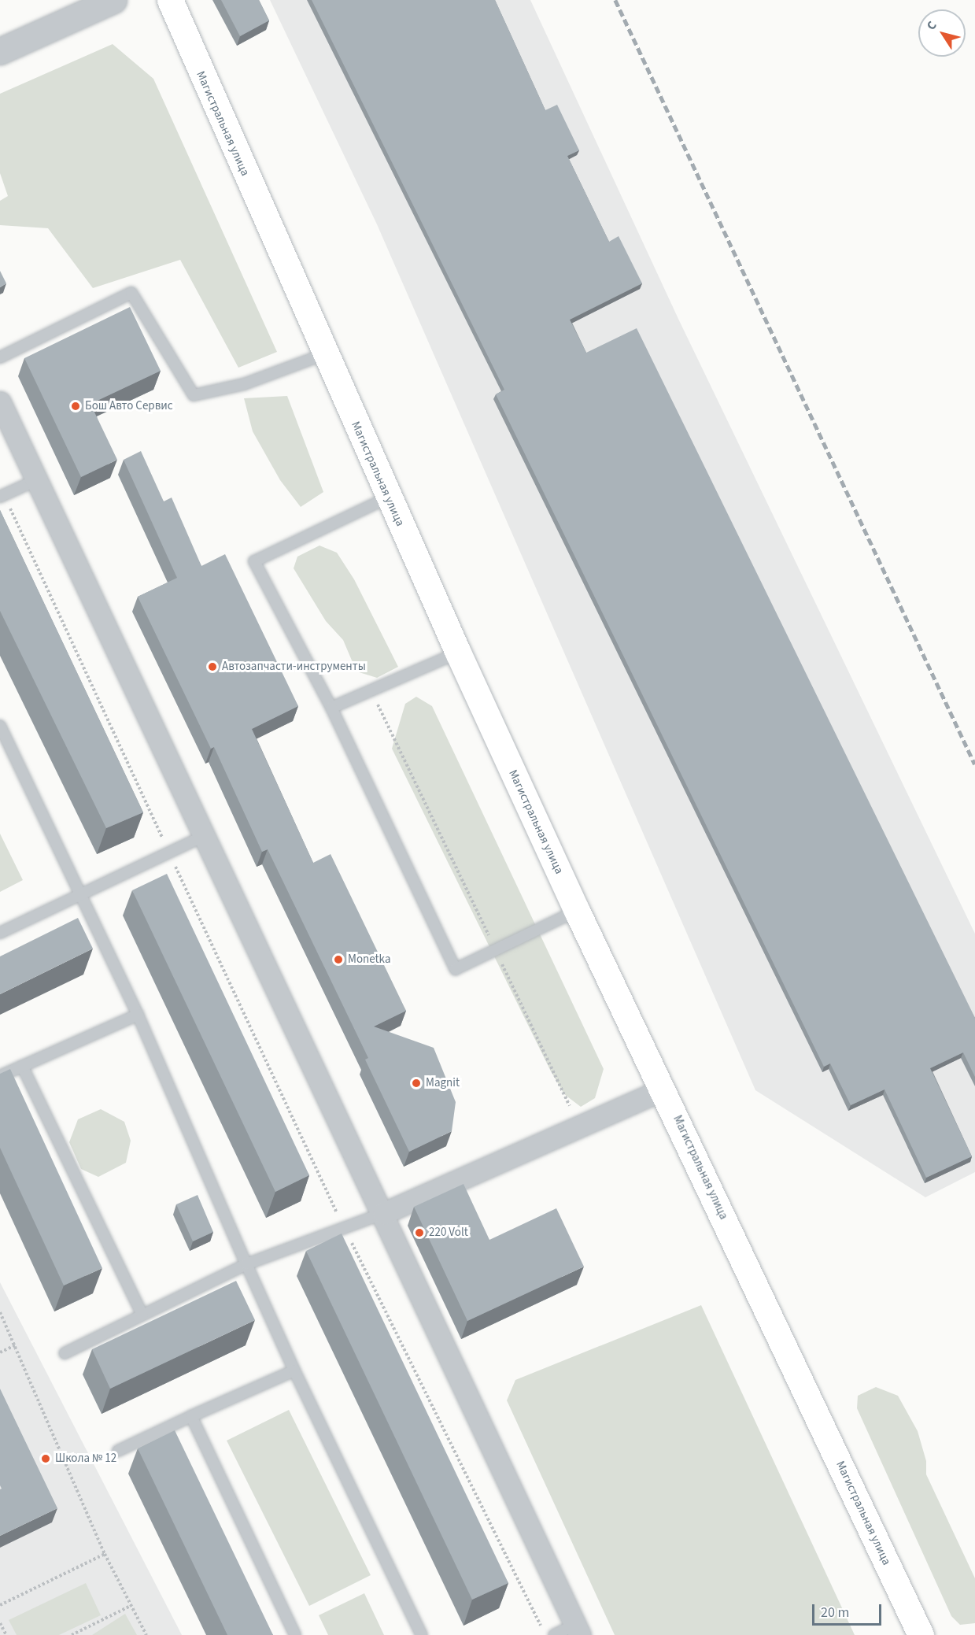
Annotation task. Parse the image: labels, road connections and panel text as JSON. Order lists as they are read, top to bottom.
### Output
{
  "streets": {
    "main road": ["Магистральная улица"]
  },
  "places": [
    "Бош Авто Сервис",
    "Автозапчасти-инструменты",
    "Monetka",
    "Magnit",
    "220 Volt",
    "Школа № 12"
  ],
  "scale_bar": "20 m",
  "north": "top left"
}
